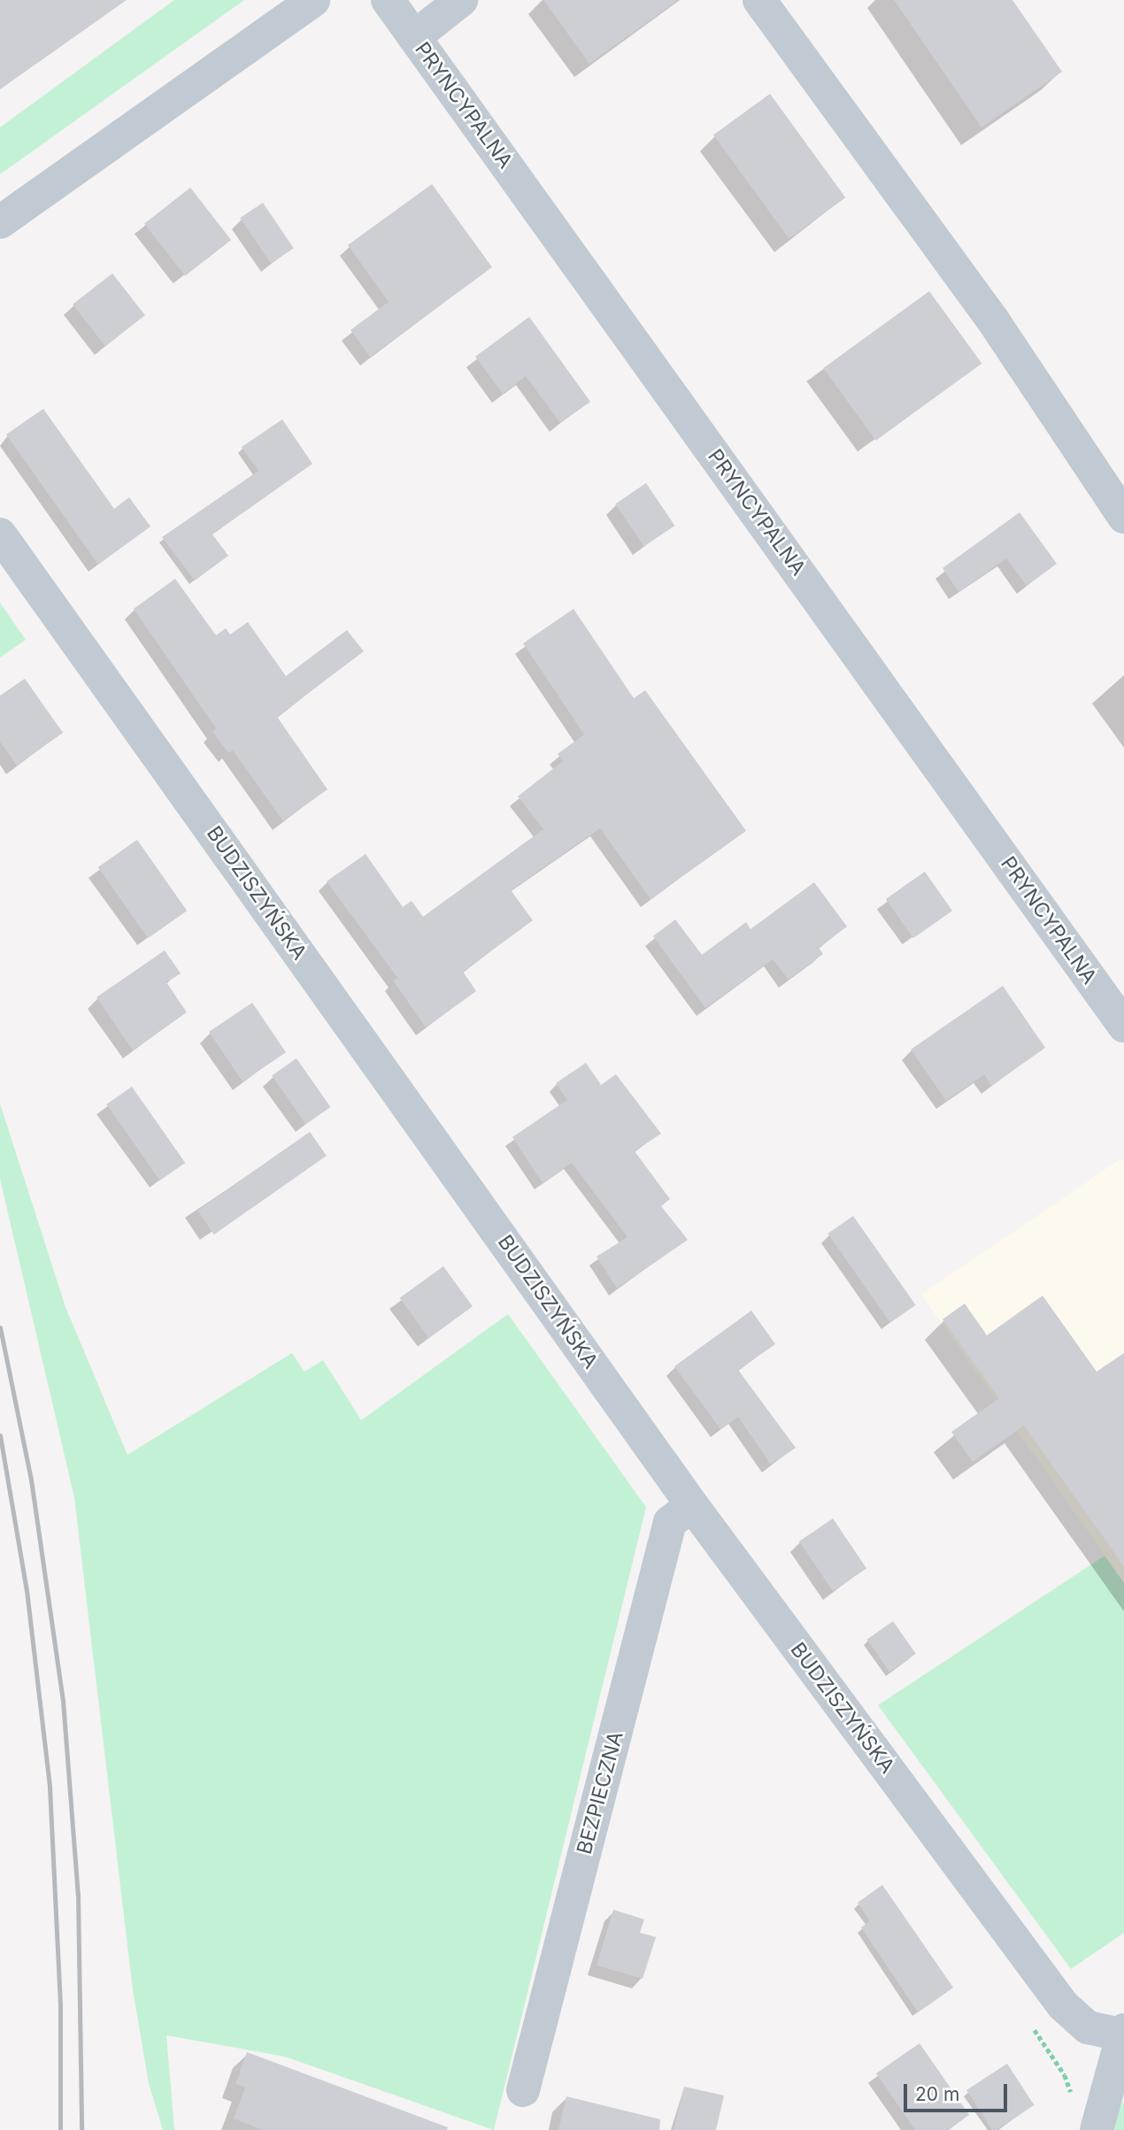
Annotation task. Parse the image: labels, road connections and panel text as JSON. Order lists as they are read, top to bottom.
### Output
{
  "streets": {
    "street": ["PRYNCYPALNA", "BUDZISZYŃSKA", "BEZPIECZNA"]
  },
  "crossings": [
    ["BUDZISZYŃSKA", "BEZPIECZNA"]
  ],
  "scale_bar": "20 m"
}
